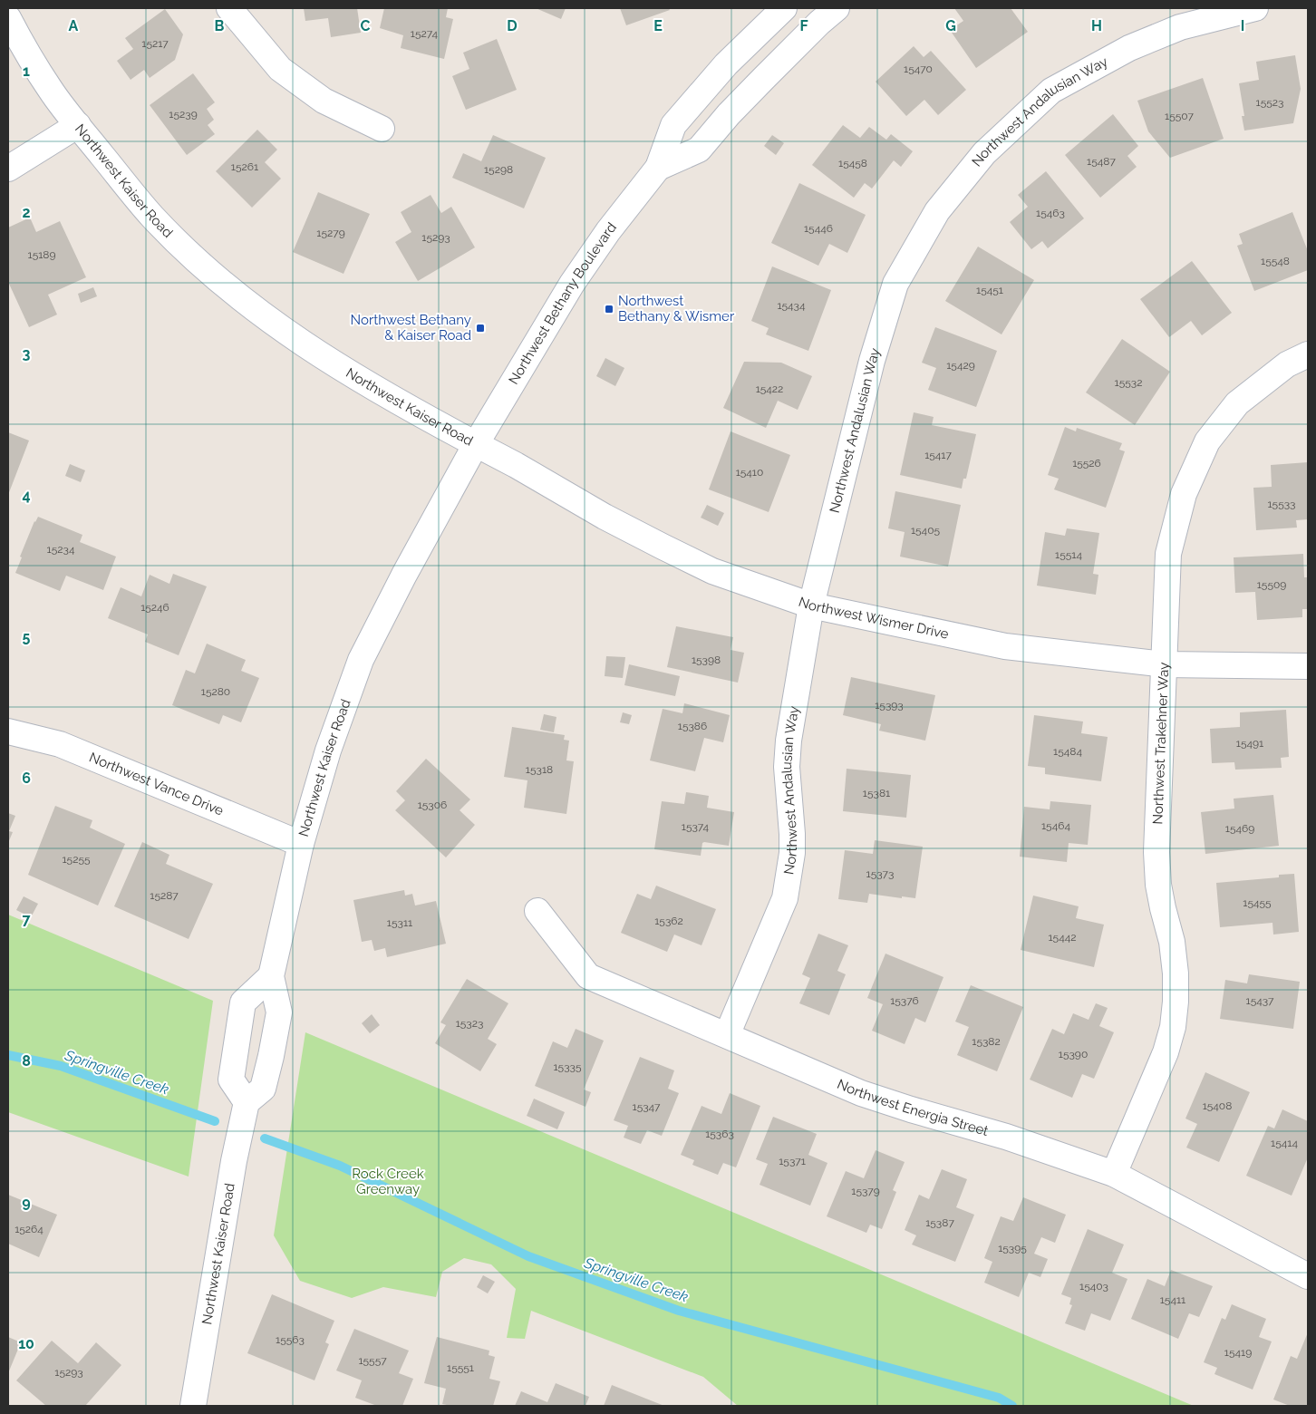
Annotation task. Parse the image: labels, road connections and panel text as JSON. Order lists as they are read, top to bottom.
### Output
{
  "streets": {
    "street": [
      "Northwest Andalusian Way",
      "Northwest Kaiser Road",
      "Northwest Bethany Boulevard",
      "Northwest Wismer Drive",
      "Northwest Trakehner Way",
      "Northwest Vance Drive",
      "Northwest Energia Street"
    ]
  },
  "crossings": [
    ["Northwest Andalusian Way", "Northwest Wismer Drive"],
    ["Northwest Andalusian Way", "Northwest Energia Street"],
    ["Northwest Kaiser Road", "Northwest Bethany Boulevard"],
    ["Northwest Kaiser Road", "Northwest Wismer Drive"],
    ["Northwest Kaiser Road", "Northwest Vance Drive"],
    ["Northwest Bethany Boulevard", "Northwest Wismer Drive"],
    ["Northwest Wismer Drive", "Northwest Trakehner Way"],
    ["Northwest Trakehner Way", "Northwest Energia Street"]
  ],
  "water": ["Springville Creek"],
  "parks": ["Rock Creek Greenway"],
  "places": {
    "transit": ["Northwest Bethany & Wismer", "Northwest Bethany & Kaiser Road"]
  },
  "house_numbers": [
    "15274",
    "15217",
    "15470",
    "15523",
    "15239",
    "15507",
    "15487",
    "15458",
    "15261",
    "15298",
    "15463",
    "15446",
    "15279",
    "15293",
    "15189",
    "15548",
    "15451",
    "15434",
    "15429",
    "15532",
    "15422",
    "15417",
    "15526",
    "15410",
    "15533",
    "15405",
    "15234",
    "15514",
    "15509",
    "15246",
    "15398",
    "15280",
    "15393",
    "15386",
    "15491",
    "15484",
    "15318",
    "15381",
    "15306",
    "15464",
    "15374",
    "15469",
    "15255",
    "15373",
    "15287",
    "15455",
    "15362",
    "15311",
    "15442",
    "15376",
    "15437",
    "15323",
    "15382",
    "15390",
    "15335",
    "15408",
    "15347",
    "15363",
    "15414",
    "15371",
    "15379",
    "15387",
    "15264",
    "15395",
    "15403",
    "15411",
    "15563",
    "15419",
    "15557",
    "15551",
    "15293"
  ],
  "grid": {
    "columns": [
      "A",
      "B",
      "C",
      "D",
      "E",
      "F",
      "G",
      "H",
      "I"
    ],
    "rows": [
      "1",
      "2",
      "3",
      "4",
      "5",
      "6",
      "7",
      "8",
      "9",
      "10"
    ]
  }
}
